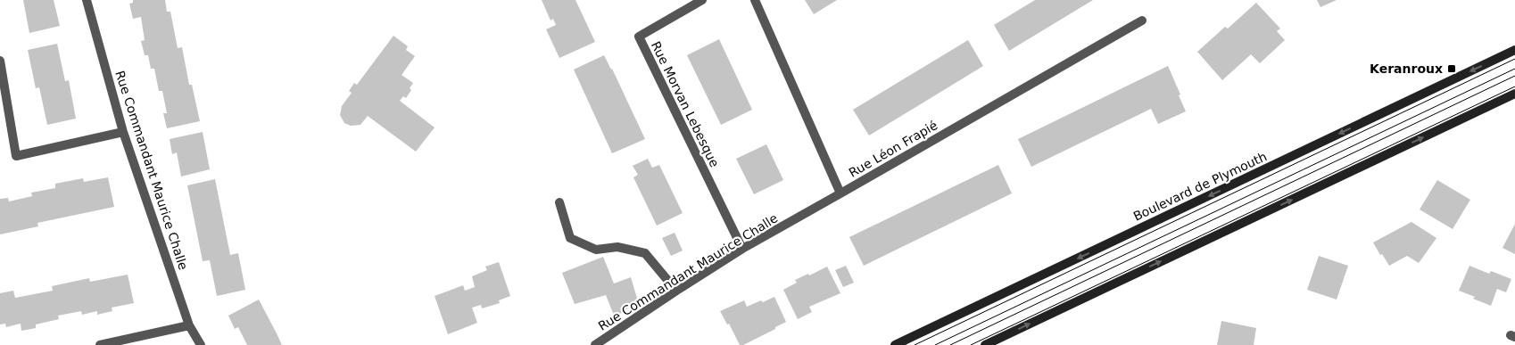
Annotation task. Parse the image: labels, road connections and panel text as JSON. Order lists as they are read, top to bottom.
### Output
{
  "streets": {
    "main road": ["Boulevard de Plymouth"],
    "street": ["Rue Morvan Lebesque", "Rue Léon Frapié", "Rue Commandant Maurice Challe"]
  },
  "crossings": [
    ["Rue Morvan Lebesque", "Rue Commandant Maurice Challe"],
    ["Rue Léon Frapié", "Rue Commandant Maurice Challe"]
  ],
  "places": {
    "transit": ["Keranroux"]
  }
}
